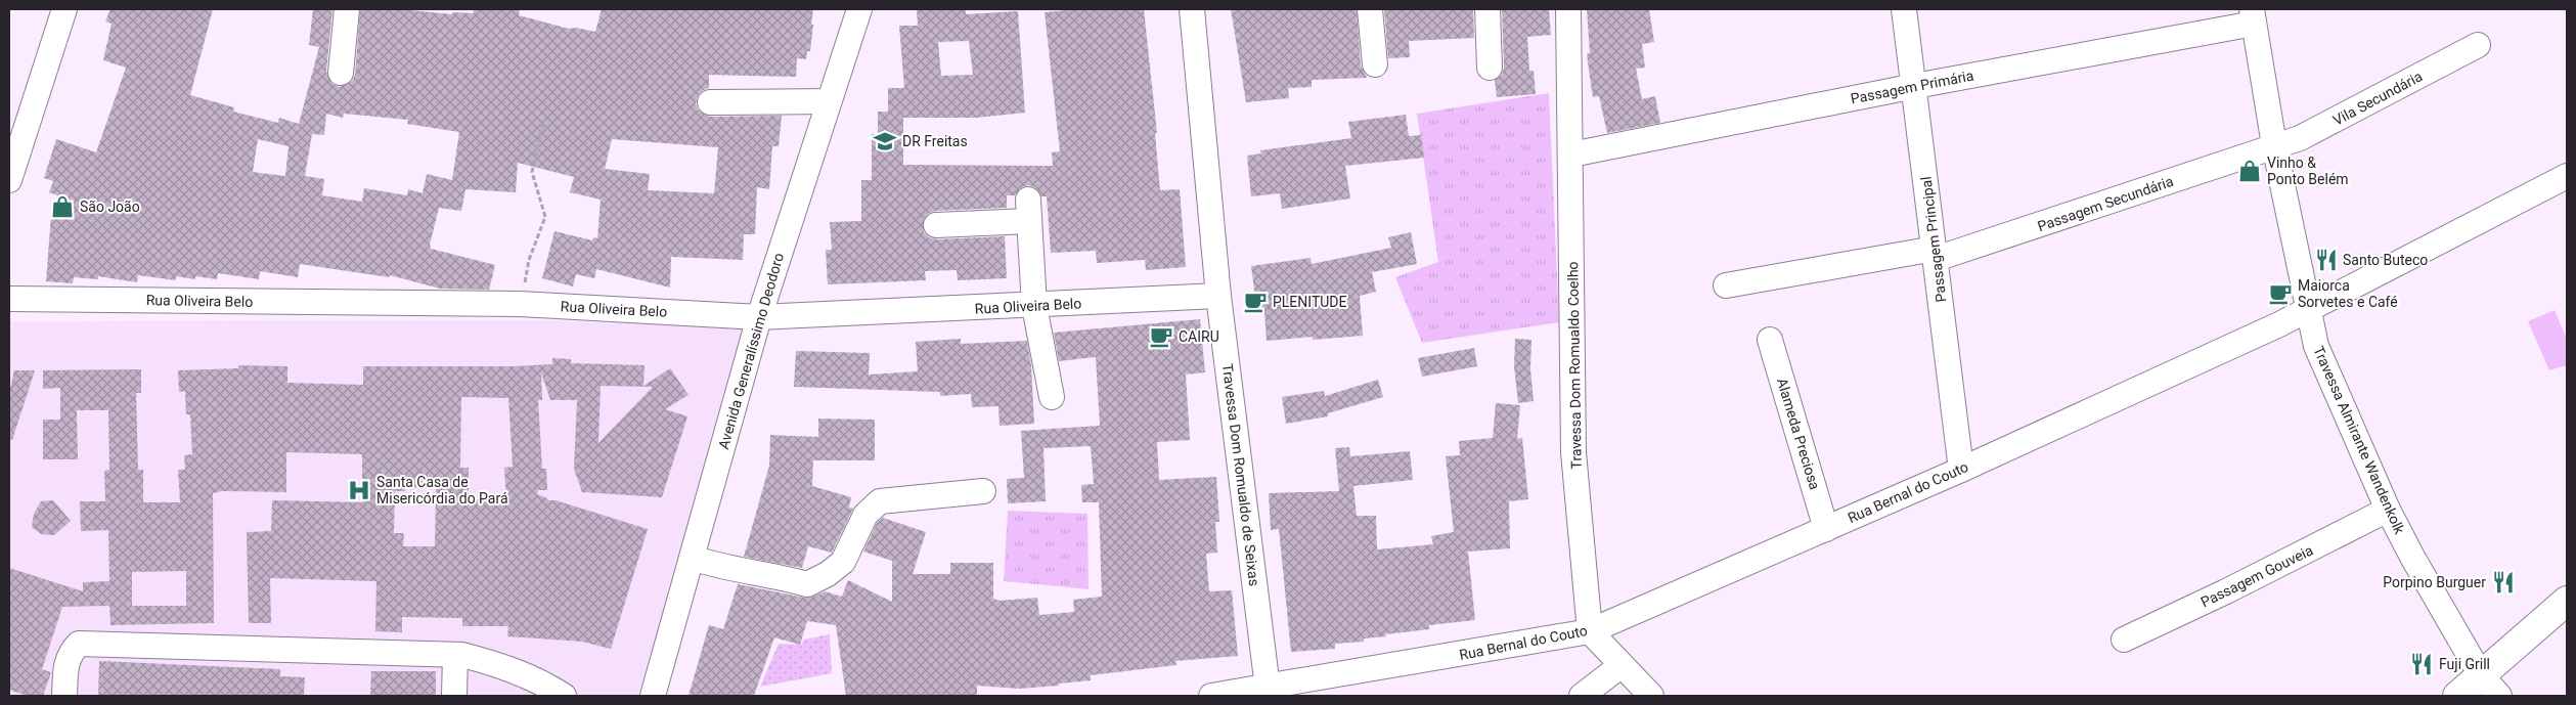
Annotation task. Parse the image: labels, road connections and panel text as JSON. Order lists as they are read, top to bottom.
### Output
{
  "streets": {
    "street": [
      "Passagem Primária",
      "Vila Secundária",
      "Passagem Secundária",
      "Passagem Principal",
      "Rua Oliveira Belo",
      "Avenida Generalíssimo Deodoro",
      "Travessa Dom Romualdo Coelho",
      "Alameda Preciosa",
      "Travessa Almirante Wandenkolk",
      "Travessa Dom Romualdo de Seixas",
      "Rua Bernal do Couto",
      "Passagem Gouveia"
    ]
  },
  "crossings": [
    ["Passagem Primária", "Passagem Principal"],
    ["Passagem Primária", "Travessa Dom Romualdo Coelho"],
    ["Passagem Primária", "Travessa Almirante Wandenkolk"],
    ["Vila Secundária", "Passagem Secundária"],
    ["Vila Secundária", "Travessa Almirante Wandenkolk"],
    ["Passagem Secundária", "Passagem Principal"],
    ["Passagem Secundária", "Travessa Almirante Wandenkolk"],
    ["Passagem Principal", "Rua Bernal do Couto"],
    ["Rua Oliveira Belo", "Avenida Generalíssimo Deodoro"],
    ["Rua Oliveira Belo", "Travessa Dom Romualdo de Seixas"],
    ["Travessa Dom Romualdo Coelho", "Rua Bernal do Couto"],
    ["Alameda Preciosa", "Rua Bernal do Couto"],
    ["Travessa Almirante Wandenkolk", "Rua Bernal do Couto"],
    ["Travessa Almirante Wandenkolk", "Passagem Gouveia"],
    ["Travessa Dom Romualdo de Seixas", "Rua Bernal do Couto"]
  ],
  "places": {
    "school or university": ["DR Freitas"],
    "shop": ["Vinho & Ponto Belém", "São João"],
    "restaurant": ["Santo Buteco", "Porpino Burguer", "Fuji Grill"],
    "cafe": ["Maiorca Sorvetes e Café", "PLENITUDE", "CAIRU"],
    "hospital": ["Santa Casa de Misericórdia do Pará"]
  }
}
